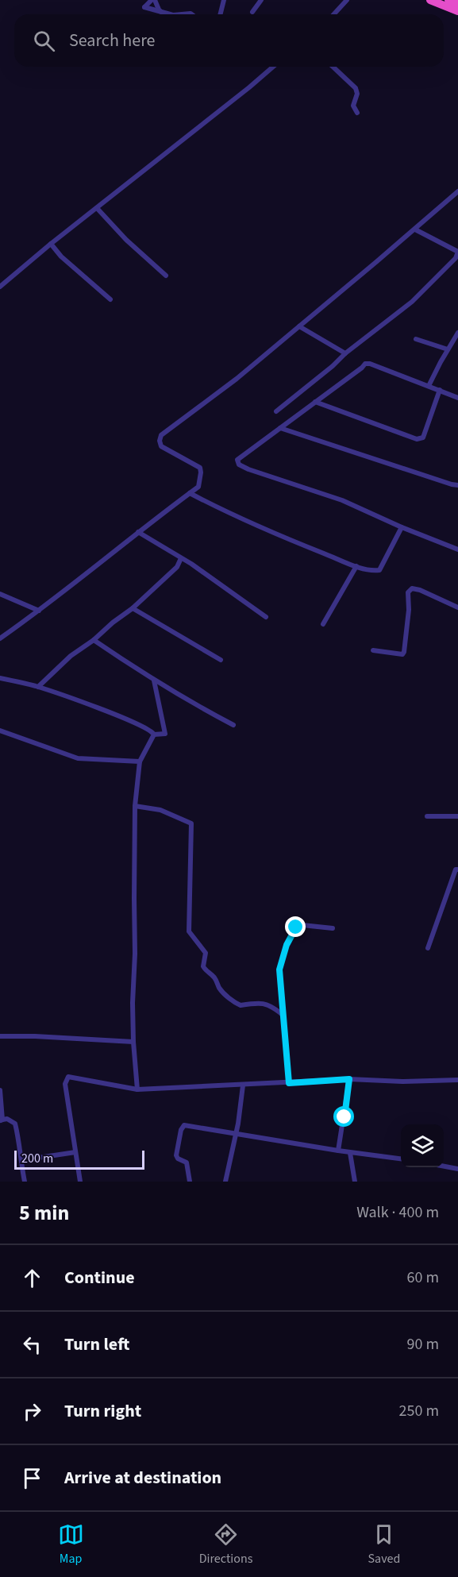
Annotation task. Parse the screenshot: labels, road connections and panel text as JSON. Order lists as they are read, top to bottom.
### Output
{
  "scale_bar": "200 m",
  "page": {
    "search": "Search here",
    "scale": "200 m",
    "heading": ["5 min", "Walk · 400 m"],
    "list": [
      ["Continue", "60 m"],
      ["Turn left", "90 m"],
      ["Turn right", "250 m"],
      "Arrive at destination"
    ],
    "nav": ["Map", "Directions", "Saved"]
  }
}
